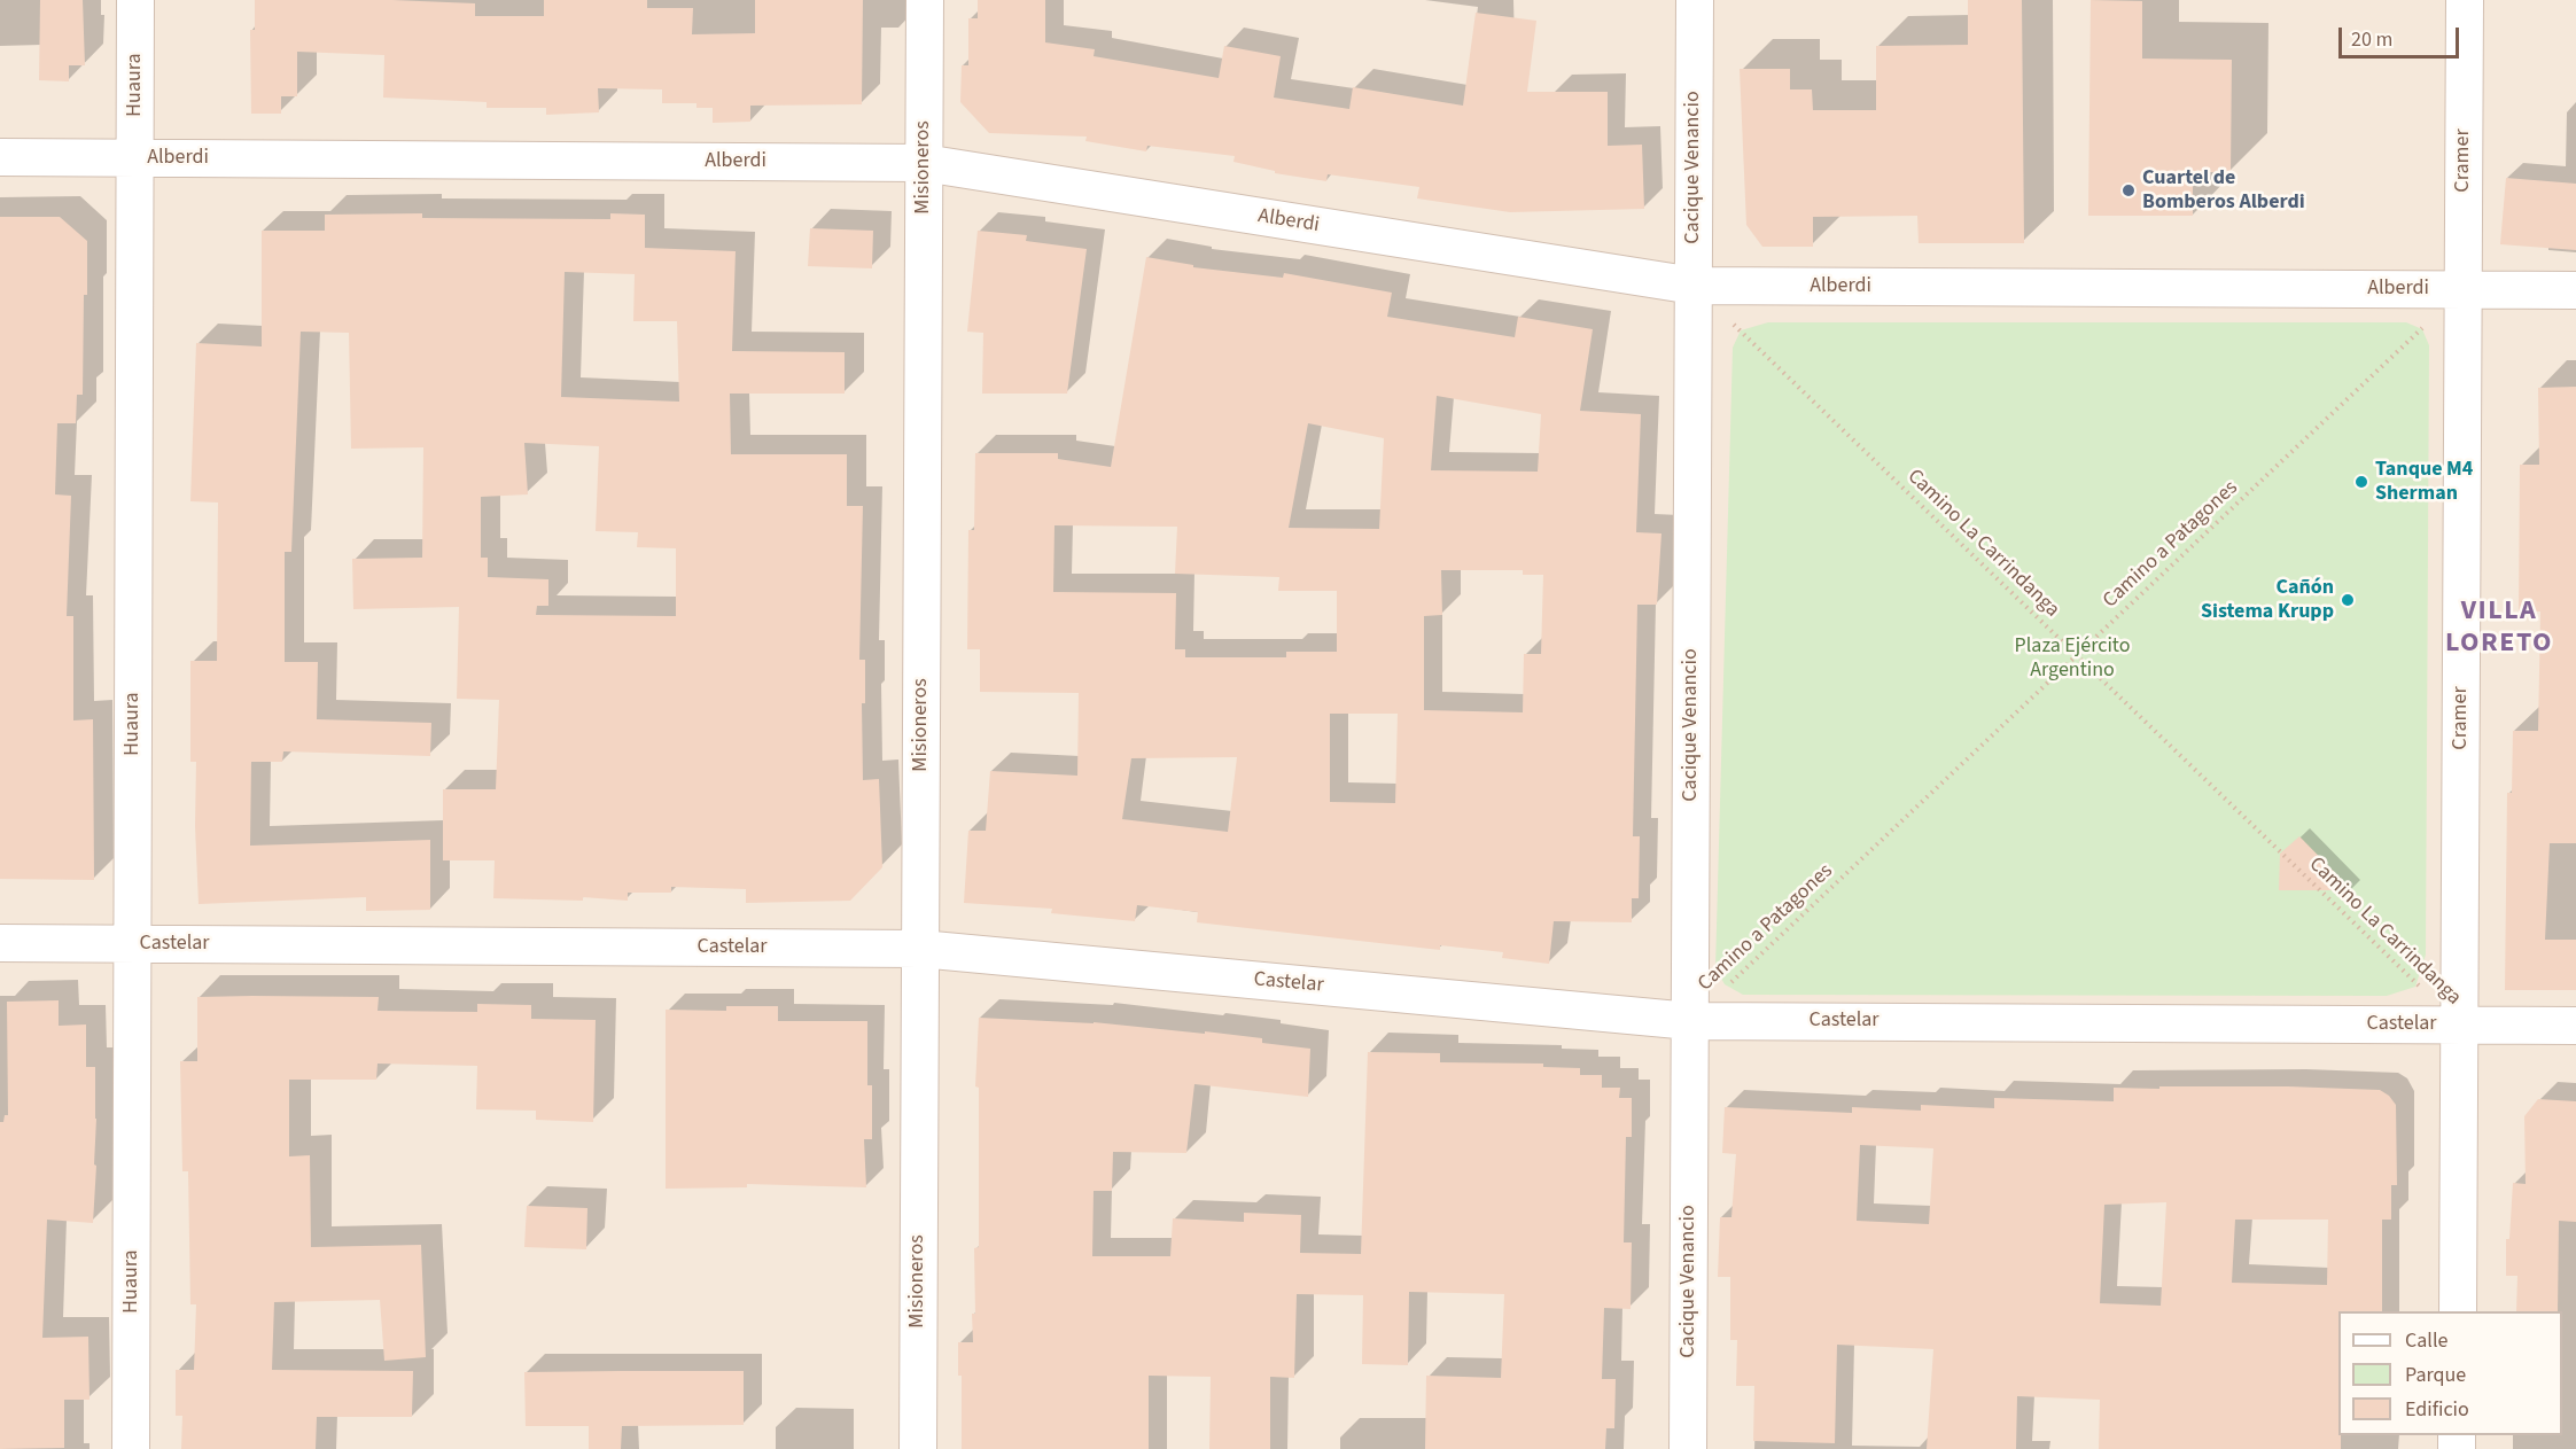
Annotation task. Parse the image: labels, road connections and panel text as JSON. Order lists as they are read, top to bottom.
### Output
{
  "streets": {
    "street": [
      "Huaura",
      "Alberdi",
      "Cramer",
      "Misioneros",
      "Cacique Venancio",
      "Castelar"
    ],
    "path": ["Camino La Carrindanga", "Camino a Patagones"]
  },
  "crossings": [
    ["Huaura", "Alberdi"],
    ["Huaura", "Castelar"],
    ["Alberdi", "Cramer"],
    ["Alberdi", "Misioneros"],
    ["Alberdi", "Cacique Venancio"],
    ["Alberdi", "Camino La Carrindanga"],
    ["Alberdi", "Camino a Patagones"],
    ["Cramer", "Camino La Carrindanga"],
    ["Cramer", "Camino a Patagones"],
    ["Cramer", "Castelar"],
    ["Misioneros", "Castelar"],
    ["Cacique Venancio", "Camino La Carrindanga"],
    ["Cacique Venancio", "Camino a Patagones"],
    ["Cacique Venancio", "Castelar"],
    ["Camino La Carrindanga", "Camino a Patagones"],
    ["Camino La Carrindanga", "Castelar"],
    ["Camino a Patagones", "Castelar"]
  ],
  "districts": ["VILLA LORETO"],
  "parks": ["Plaza Ejército Argentino"],
  "places": ["Cuartel de Bomberos Alberdi", "Tanque M4 Sherman", "Cañón Sistema Krupp"],
  "legend": ["Calle", "Parque", "Edificio"],
  "scale_bar": "20 m"
}
